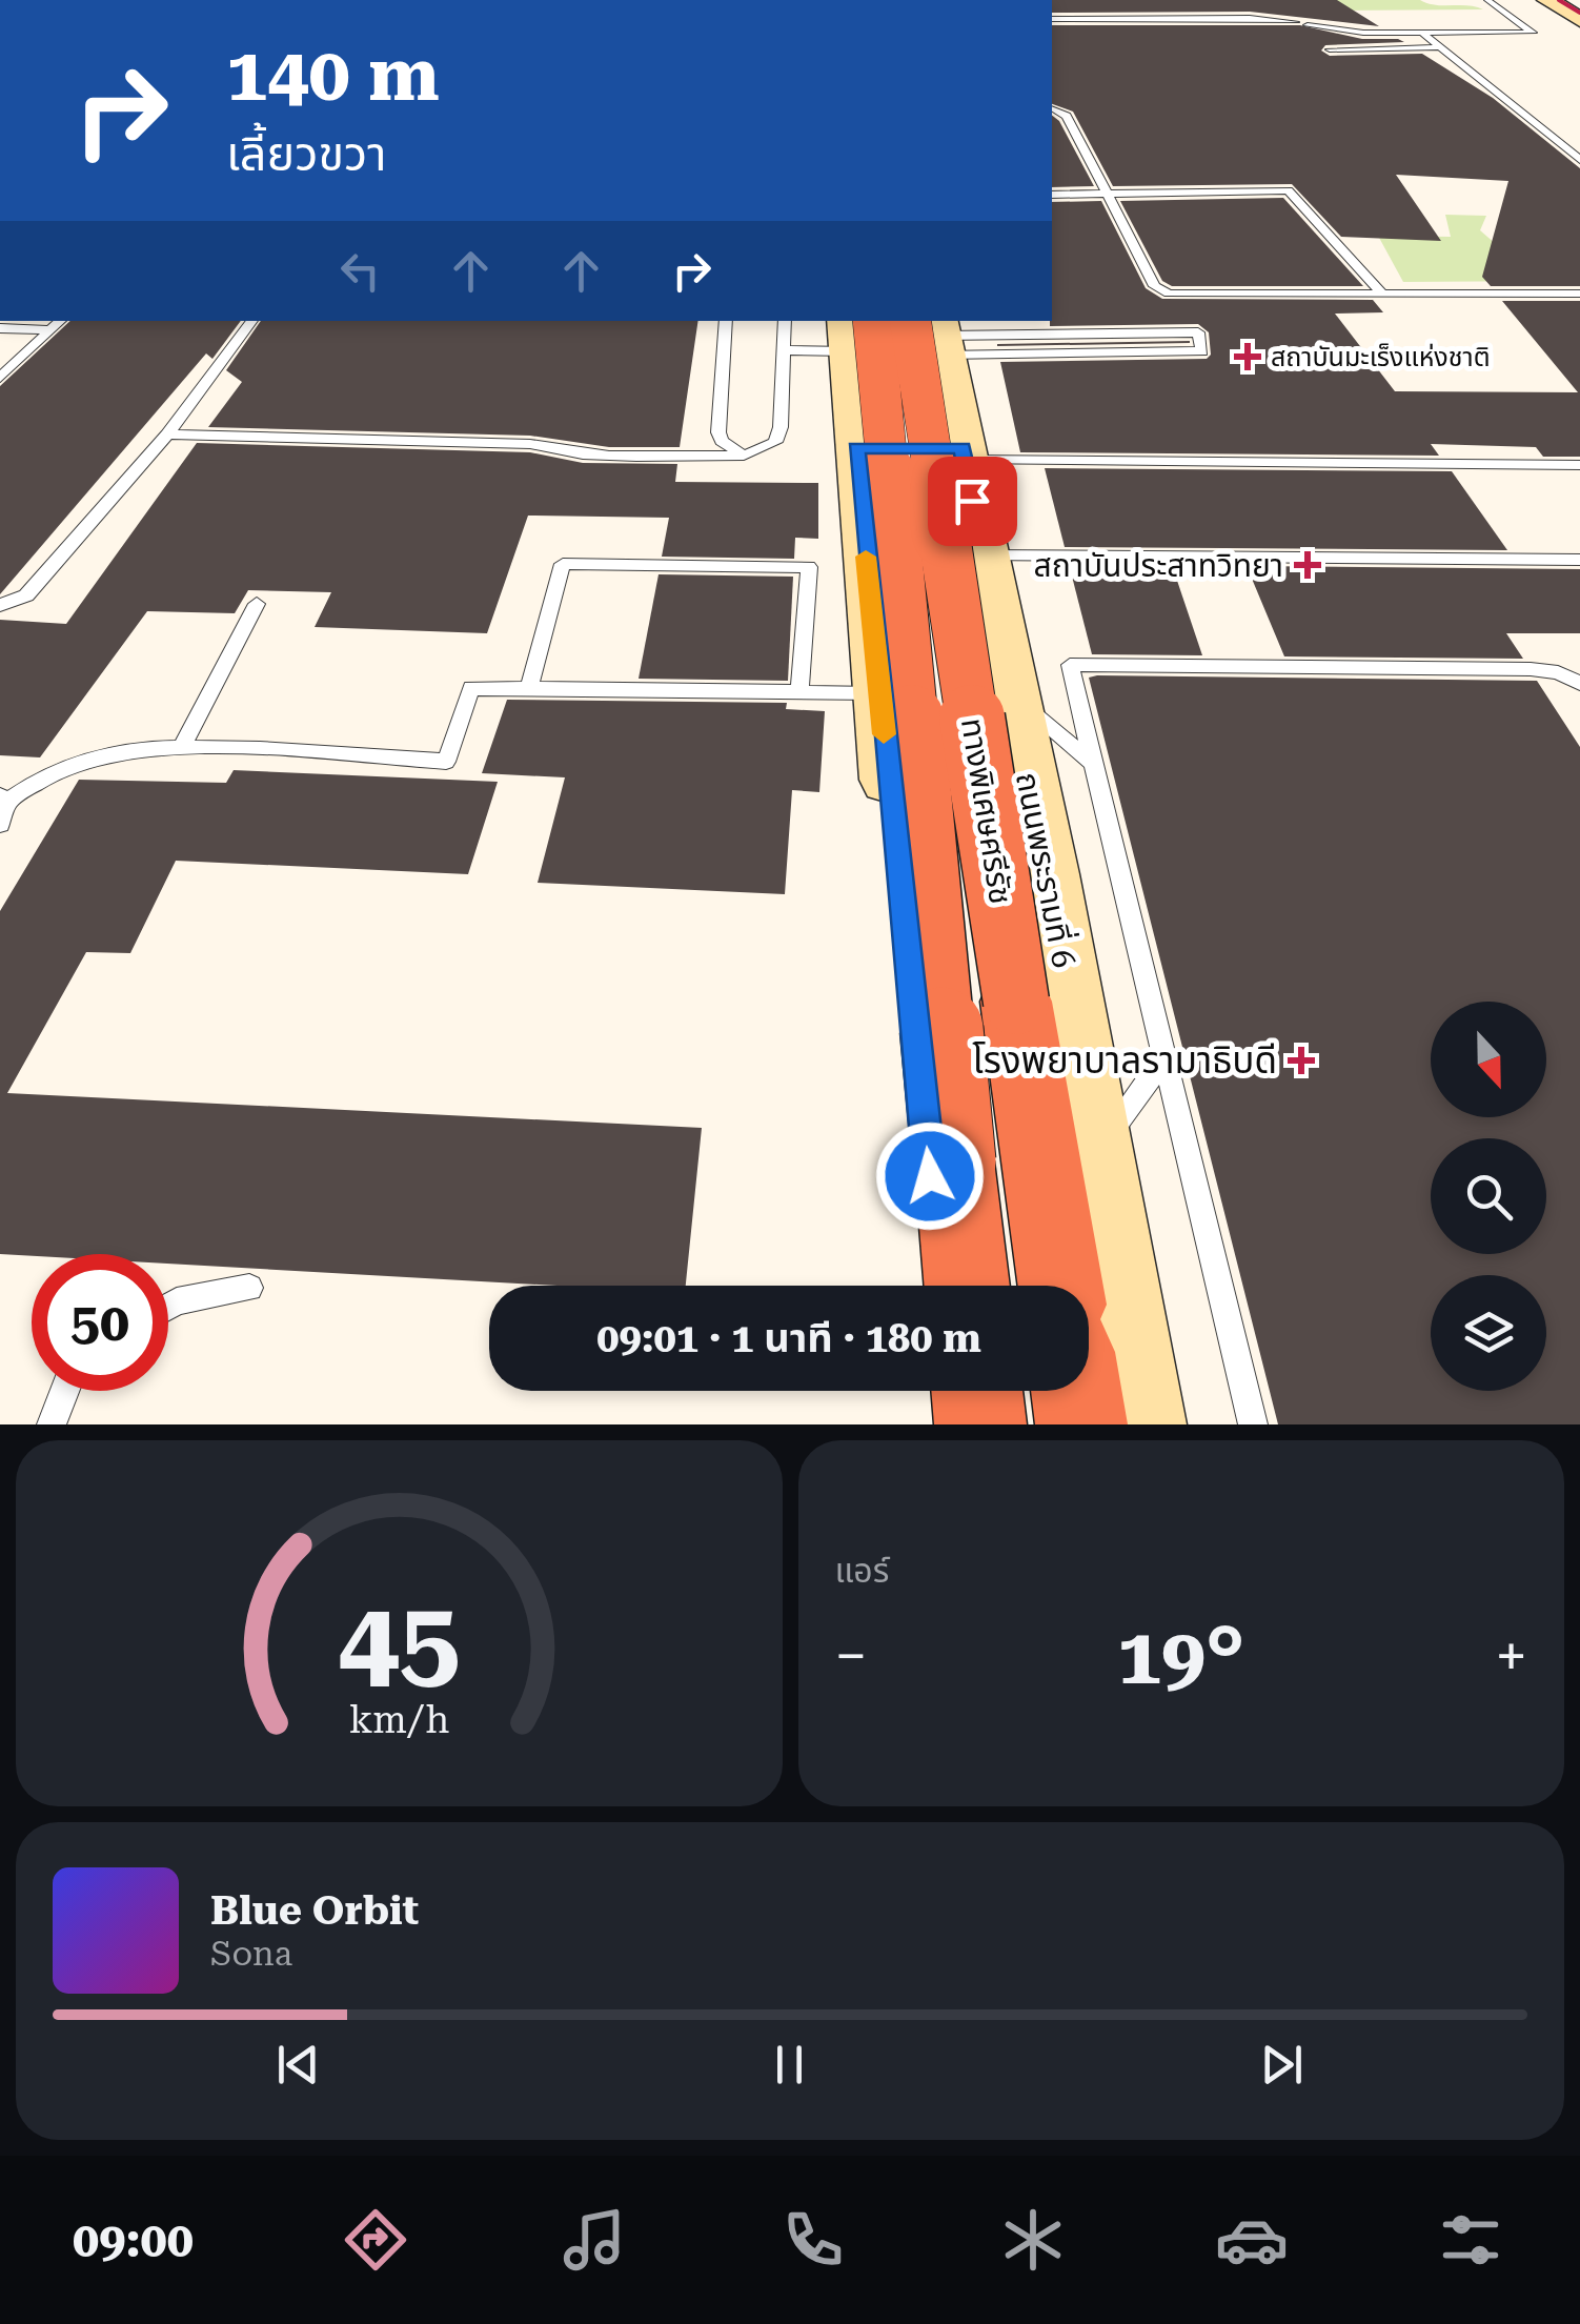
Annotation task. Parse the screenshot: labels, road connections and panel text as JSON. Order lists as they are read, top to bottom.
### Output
{
  "streets": {
    "highway": ["ทางพิเศษศรีรัช"],
    "main road": ["ถนนพระรามที่ 6"]
  },
  "crossings": [
    ["ทางพิเศษศรีรัช", "ถนนพระรามที่ 6"]
  ],
  "places": {
    "health": ["สถาบันมะเร็งแห่งชาติ", "สถาบันประสาทวิทยา", "โรงพยาบาลรามาธิบดี"]
  },
  "north": "bottom",
  "page": {
    "turn": ["140 m", "เลี้ยวขวา"],
    "limit": "50",
    "trip": "09:01 · 1 นาที · 180 m",
    "tile": "แอร์",
    "heat": ["−", "19°", "+"],
    "song": ["Blue Orbit", "Sona"],
    "tabs": "09:00",
    "gauge": ["45", "km/h"]
  }
}
